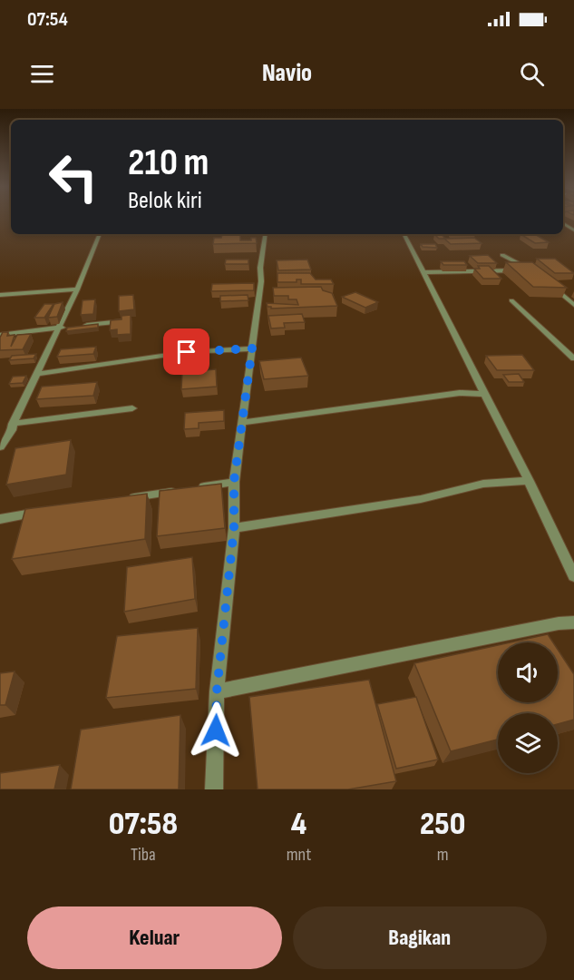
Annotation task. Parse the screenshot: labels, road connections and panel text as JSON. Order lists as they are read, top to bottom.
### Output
{
  "page": {
    "status": "07:54",
    "header": "Navio",
    "turn": ["210 m", "Belok kiri"],
    "eta": [
      "07:58",
      "Tiba",
      "4",
      "mnt",
      "250",
      "m"
    ],
    "buttons": ["Keluar", "Bagikan"]
  }
}
